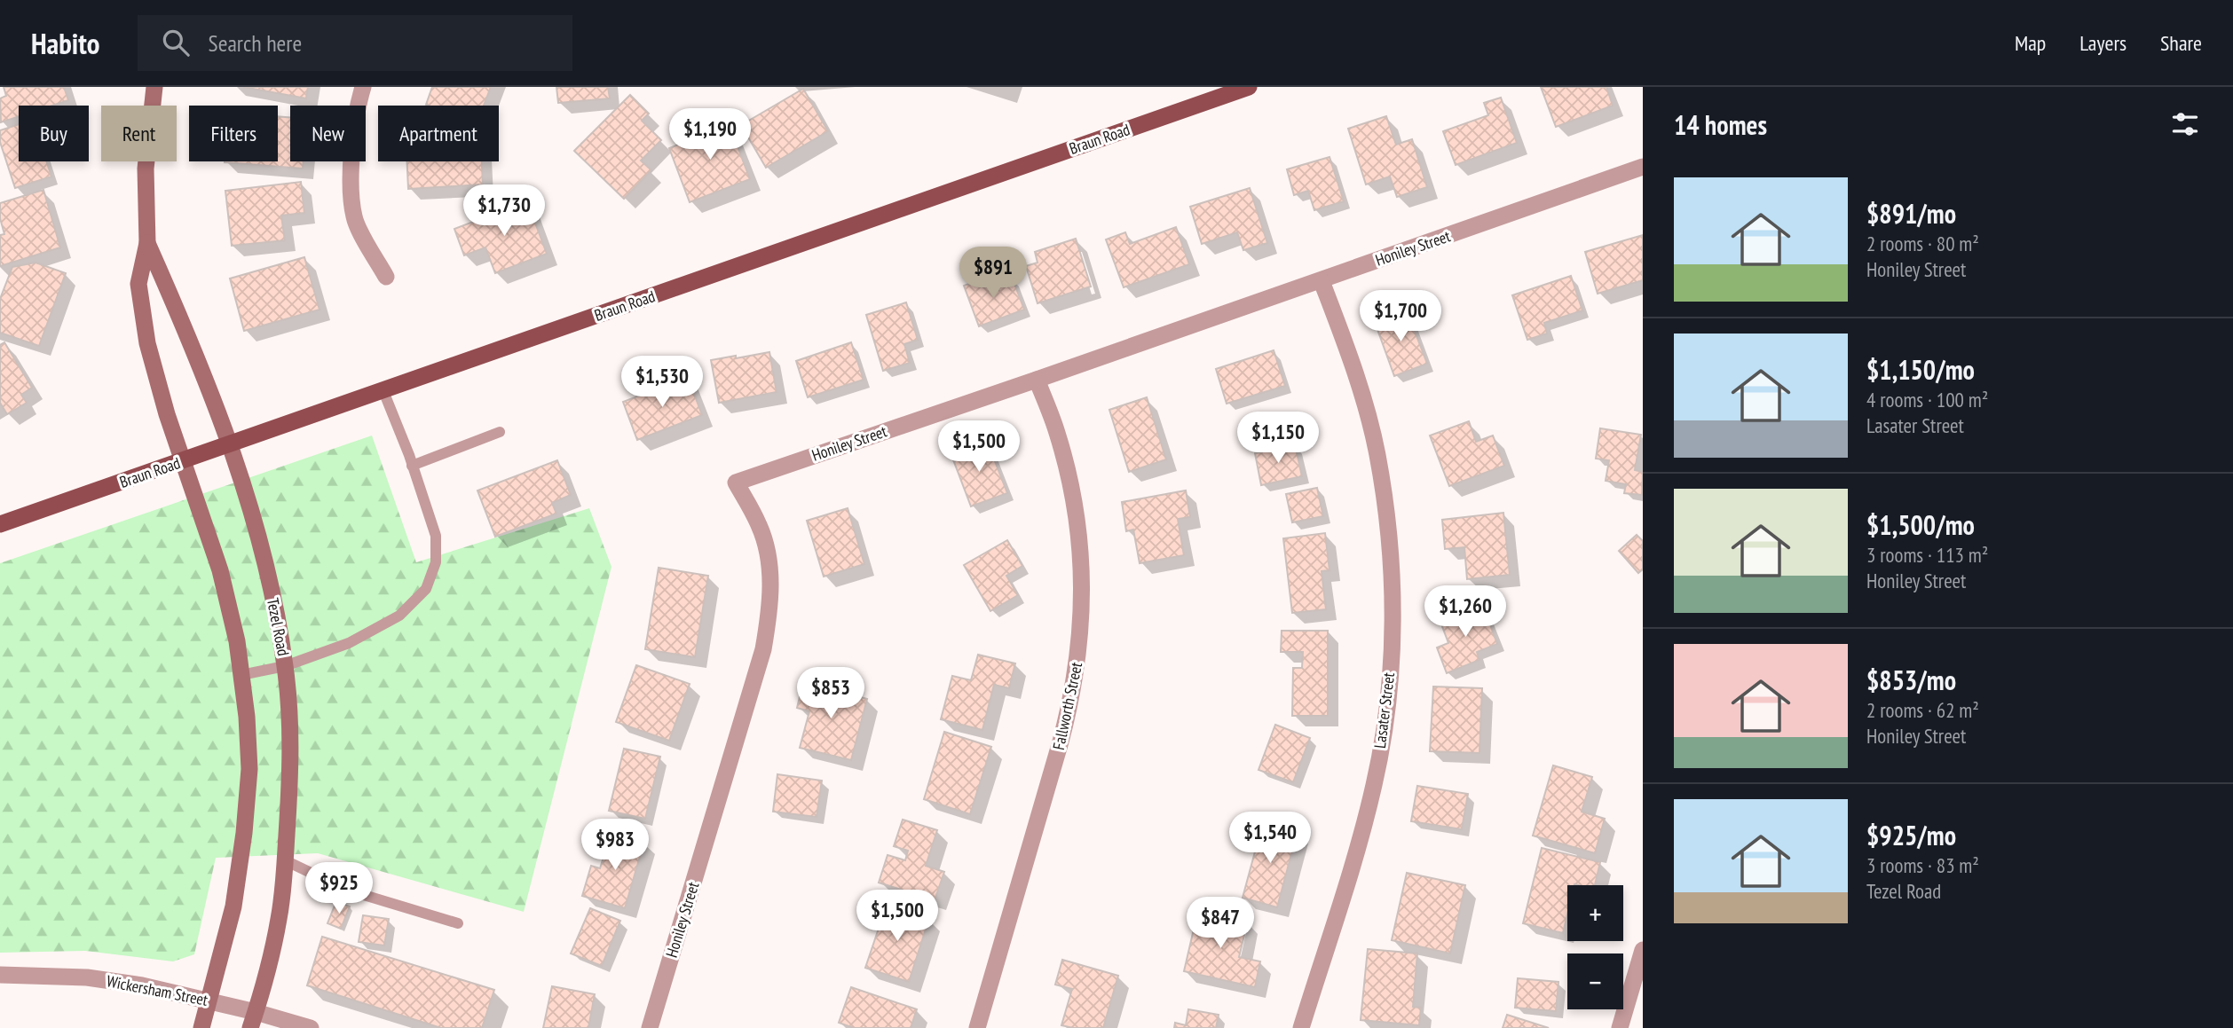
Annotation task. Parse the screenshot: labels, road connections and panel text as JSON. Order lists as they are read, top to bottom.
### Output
{
  "streets": {
    "main road": ["Braun Road", "Tezel Road"],
    "street": [
      "Honiley Street",
      "Fallworth Street",
      "Lasater Street",
      "Wickersham Street"
    ]
  },
  "crossings": [
    ["Braun Road", "Tezel Road"],
    ["Honiley Street", "Fallworth Street"],
    ["Honiley Street", "Lasater Street"],
    ["Tezel Road", "Wickersham Street"]
  ],
  "page": {
    "header": "Habito",
    "search": "Search here",
    "nav": ["Map", "Layers", "Share"],
    "heading": "14 homes",
    "chip": [
      "Buy",
      "Rent",
      "Filters",
      "New",
      "Apartment"
    ],
    "price": [
      "$1,190",
      "$1,730",
      "$891",
      "$1,700",
      "$1,530",
      "$1,150",
      "$1,500",
      "$1,260",
      "$853",
      "$1,540",
      "$983",
      "$925",
      "$1,500",
      "$847"
    ],
    "list": [
      {
        "name": "$891/mo",
        "note": "2 rooms · 80 m² · Honiley Street"
      },
      {
        "name": "$1,150/mo",
        "note": "4 rooms · 100 m² · Lasater Street"
      },
      {
        "name": "$1,500/mo",
        "note": "3 rooms · 113 m² · Honiley Street"
      },
      {
        "name": "$853/mo",
        "note": "2 rooms · 62 m² · Honiley Street"
      },
      {
        "name": "$925/mo",
        "note": "3 rooms · 83 m² · Tezel Road"
      }
    ],
    "map_buttons": ["+", "−"]
  }
}
